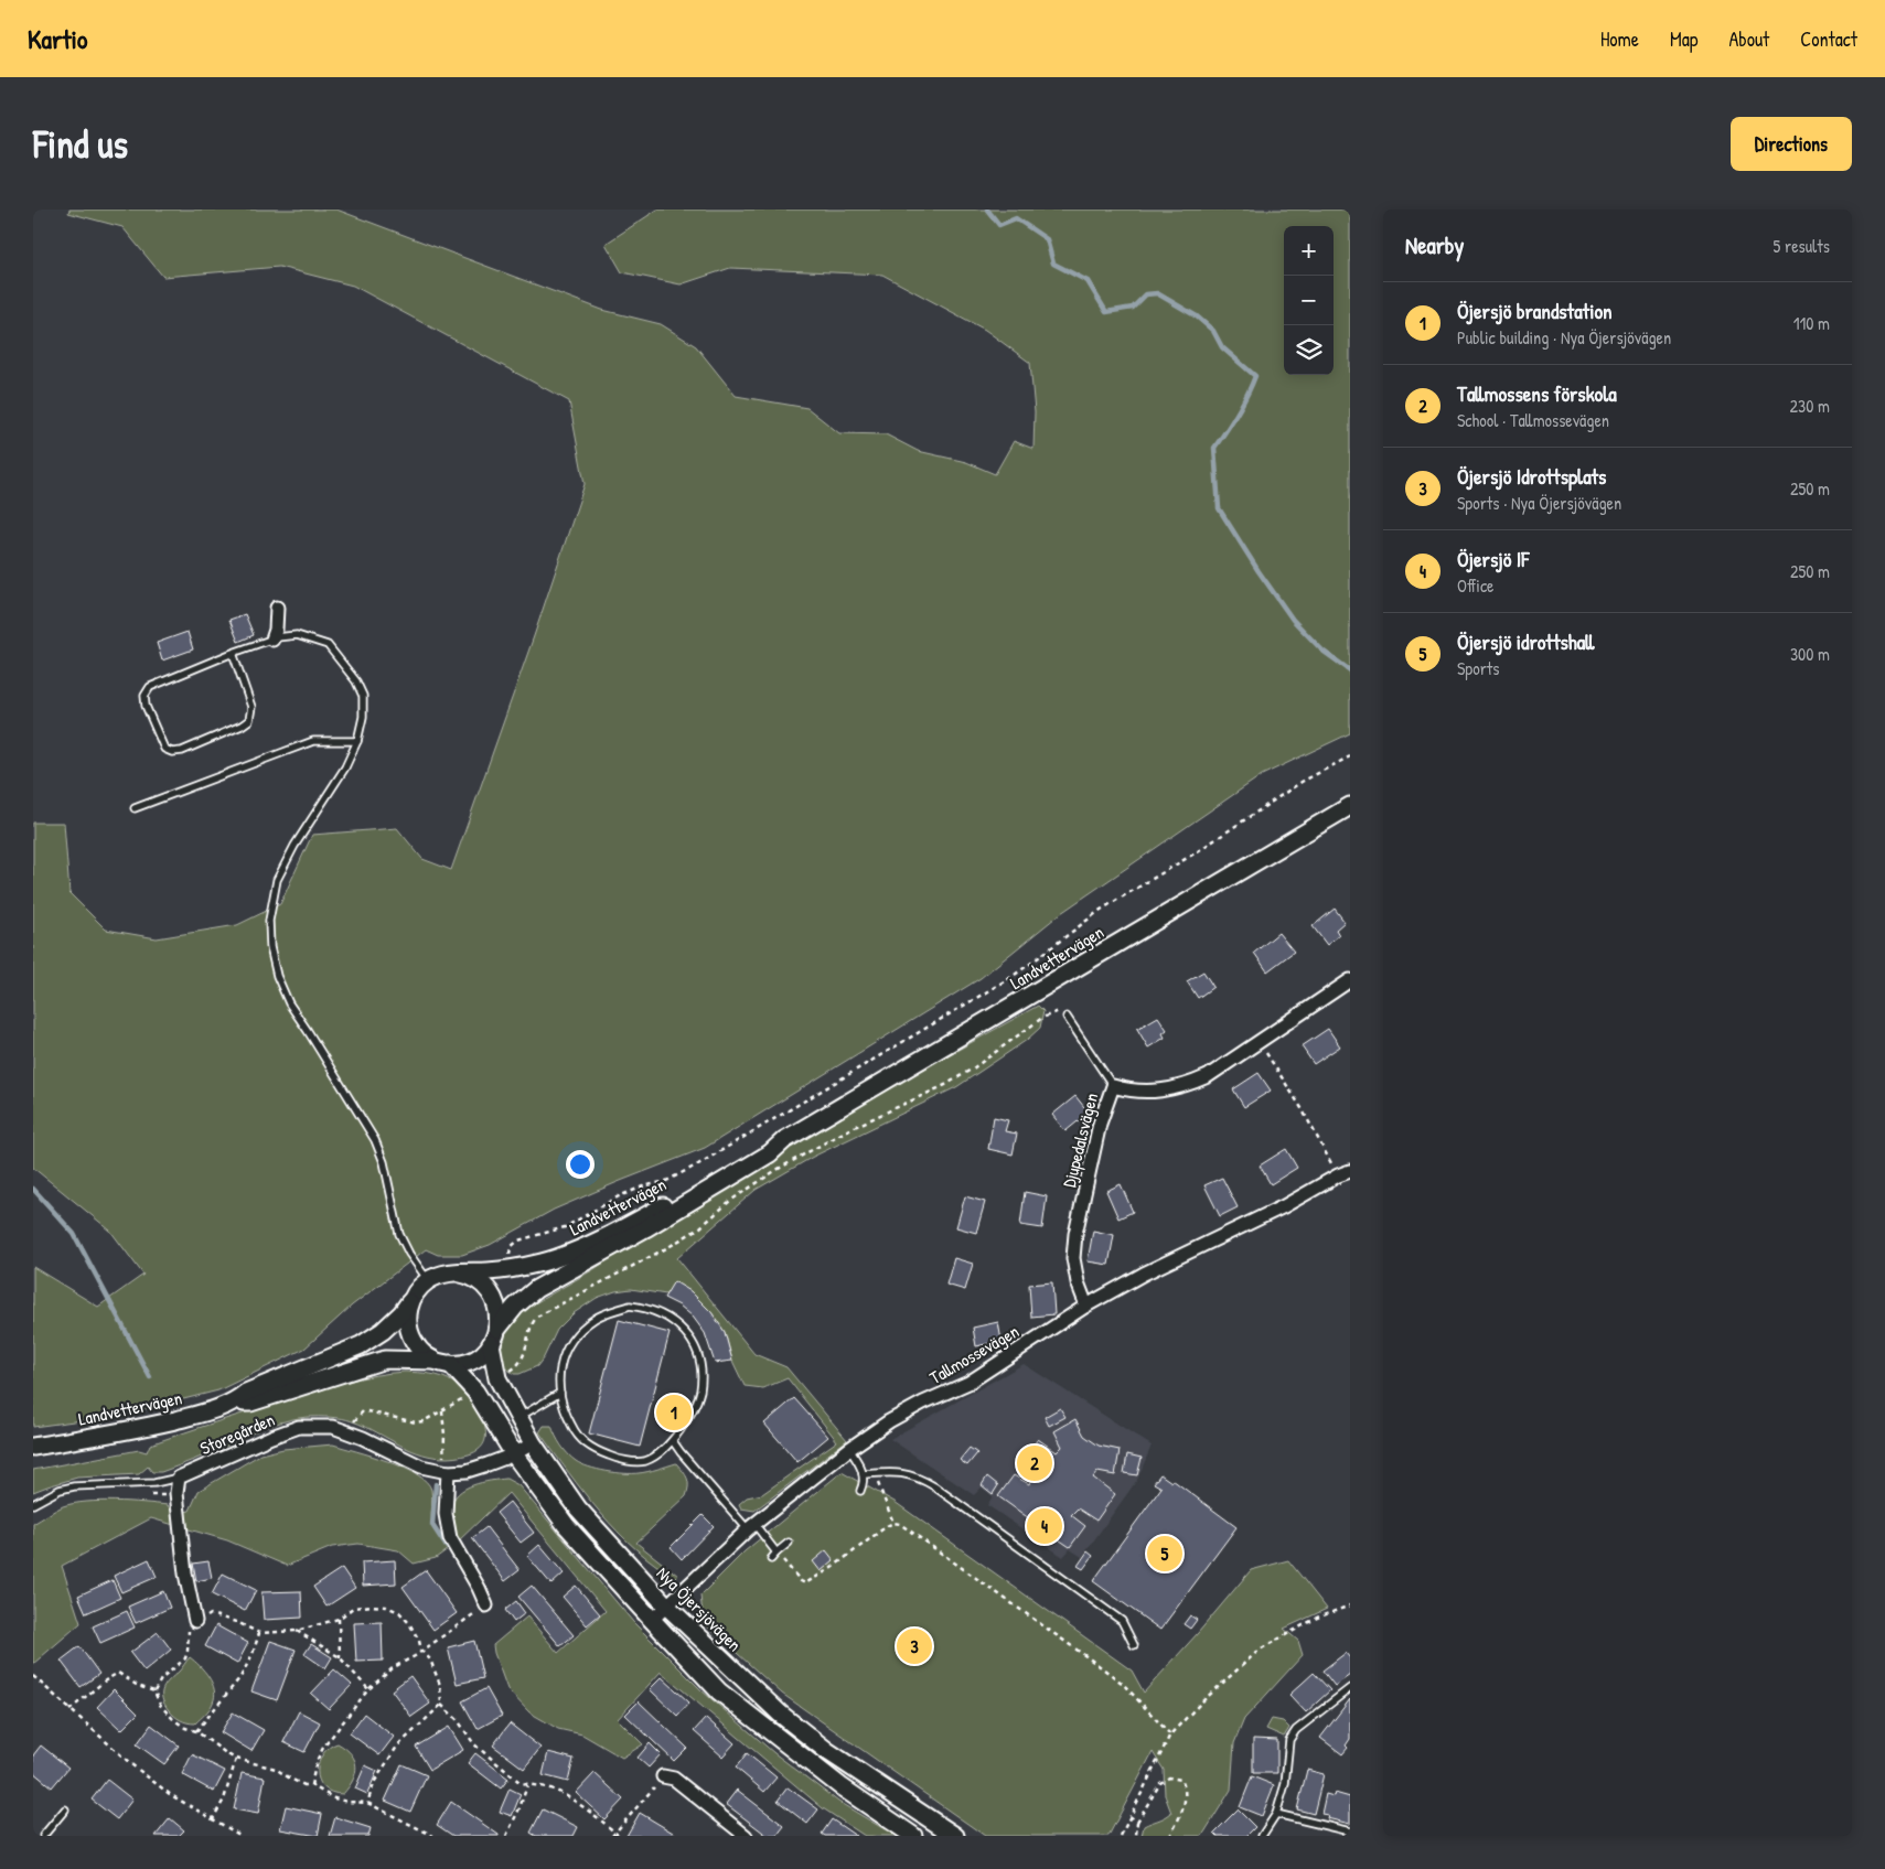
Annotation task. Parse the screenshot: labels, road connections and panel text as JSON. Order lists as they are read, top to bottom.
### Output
{
  "streets": {
    "street": [
      "Landvettervägen",
      "Djupedalsvägen",
      "Tallmossevägen",
      "Storegården",
      "Nya Öjersjövägen"
    ]
  },
  "crossings": [
    ["Landvettervägen", "Nya Öjersjövägen"],
    ["Djupedalsvägen", "Tallmossevägen"],
    ["Tallmossevägen", "Nya Öjersjövägen"],
    ["Storegården", "Nya Öjersjövägen"]
  ],
  "page": {
    "header": "Kartio",
    "nav": [
      "Home",
      "Map",
      "About",
      "Contact"
    ],
    "buttons": "Directions",
    "title": "Find us",
    "heading": ["Nearby", "5 results"],
    "map_buttons": ["+", "−"],
    "list": [
      {
        "mark": "1",
        "name": "Öjersjö brandstation",
        "note": "Public building · Nya Öjersjövägen",
        "value": "110 m"
      },
      {
        "mark": "2",
        "name": "Tallmossens förskola",
        "note": "School · Tallmossevägen",
        "value": "230 m"
      },
      {
        "mark": "3",
        "name": "Öjersjö Idrottsplats",
        "note": "Sports · Nya Öjersjövägen",
        "value": "250 m"
      },
      {
        "mark": "4",
        "name": "Öjersjö IF",
        "note": "Office",
        "value": "250 m"
      },
      {
        "mark": "5",
        "name": "Öjersjö idrottshall",
        "note": "Sports",
        "value": "300 m"
      }
    ],
    "pins": [
      "1",
      "2",
      "4",
      "5",
      "3"
    ]
  }
}
